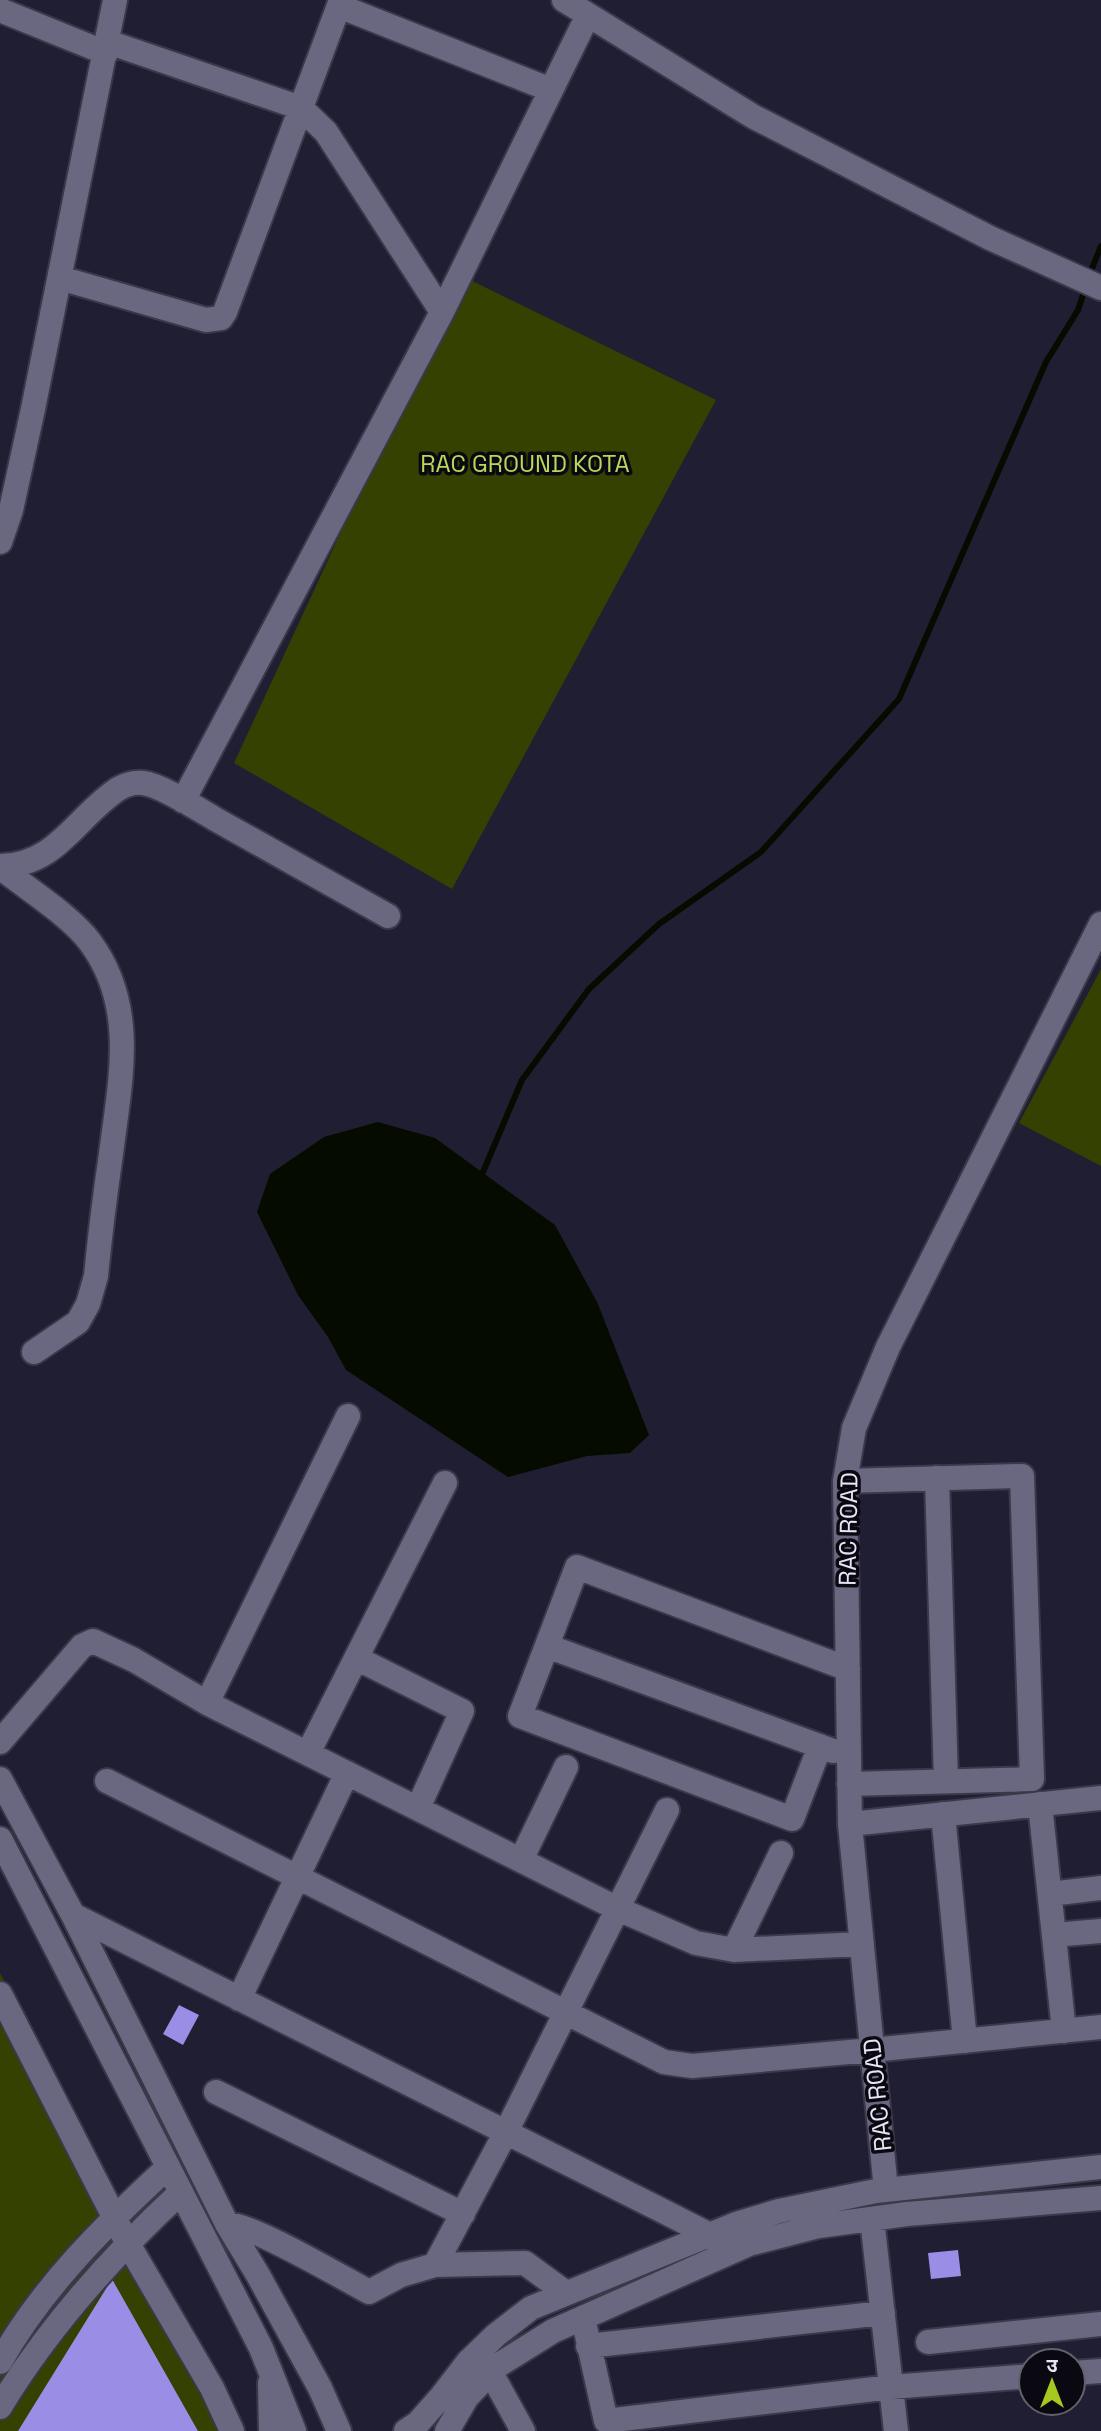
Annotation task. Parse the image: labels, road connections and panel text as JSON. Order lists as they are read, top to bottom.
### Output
{
  "streets": {
    "street": ["RAC ROAD"]
  },
  "parks": ["RAC GROUND KOTA"],
  "north": "top"
}
